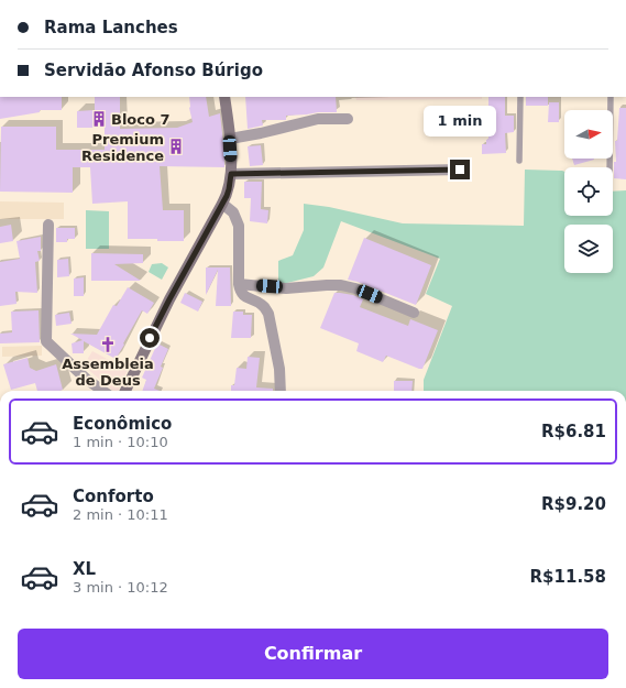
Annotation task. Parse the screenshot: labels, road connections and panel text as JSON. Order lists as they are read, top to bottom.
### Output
{
  "places": {
    "building": ["Bloco 7", "Premium Residence"],
    "church": ["Assembleia de Deus"]
  },
  "north": "right",
  "page": {
    "banner": ["Rama Lanches", "Servidão Afonso Búrigo"],
    "bubble": "1 min",
    "list": [
      {
        "name": "Econômico",
        "note": "1 min · 10:10",
        "value": "R$6.81"
      },
      {
        "name": "Conforto",
        "note": "2 min · 10:11",
        "value": "R$9.20"
      },
      {
        "name": "XL",
        "note": "3 min · 10:12",
        "value": "R$11.58"
      }
    ],
    "buttons": "Confirmar"
  }
}
